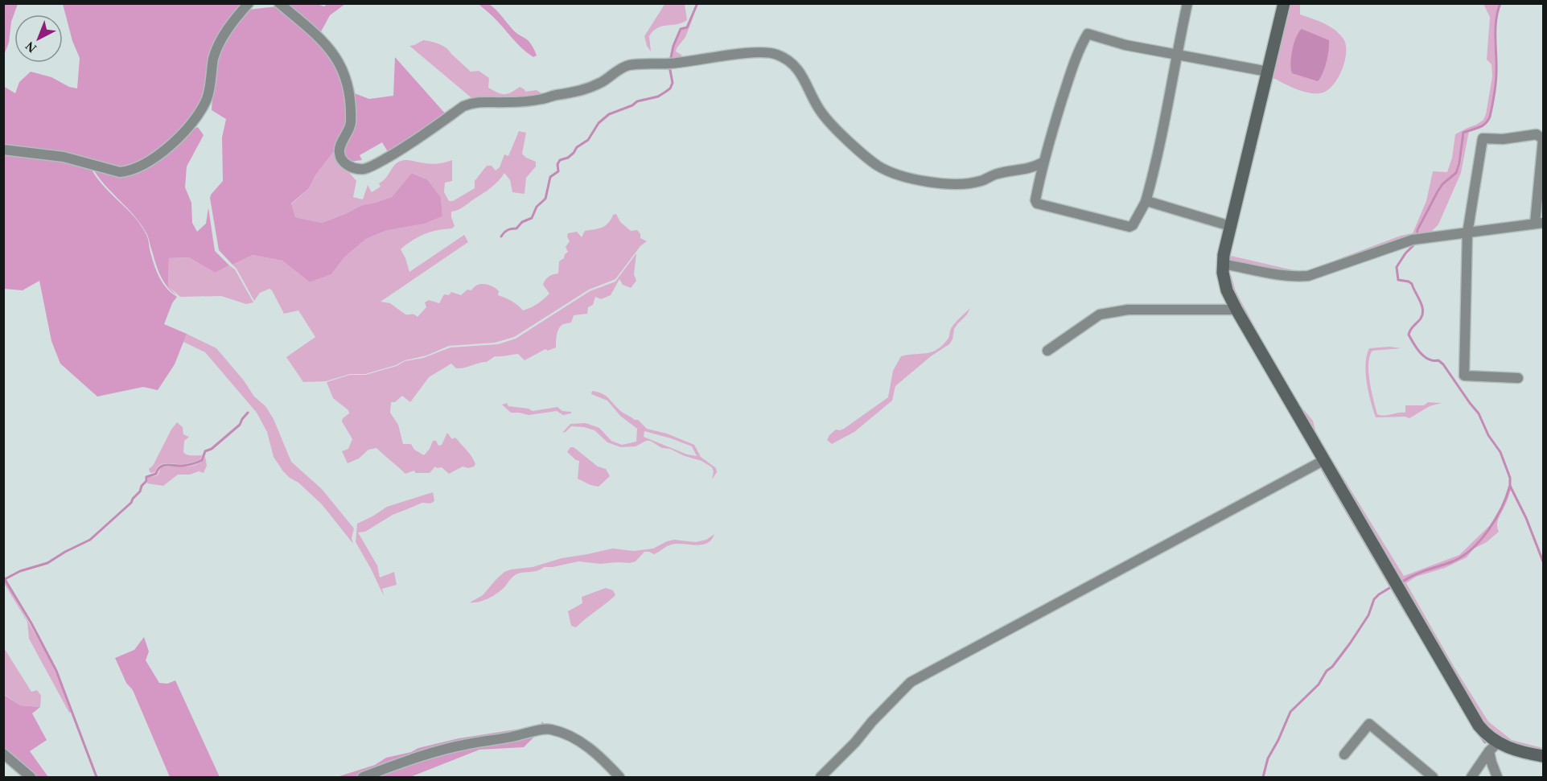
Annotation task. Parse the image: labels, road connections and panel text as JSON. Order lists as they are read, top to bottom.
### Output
{
  "north": "bottom left"
}
